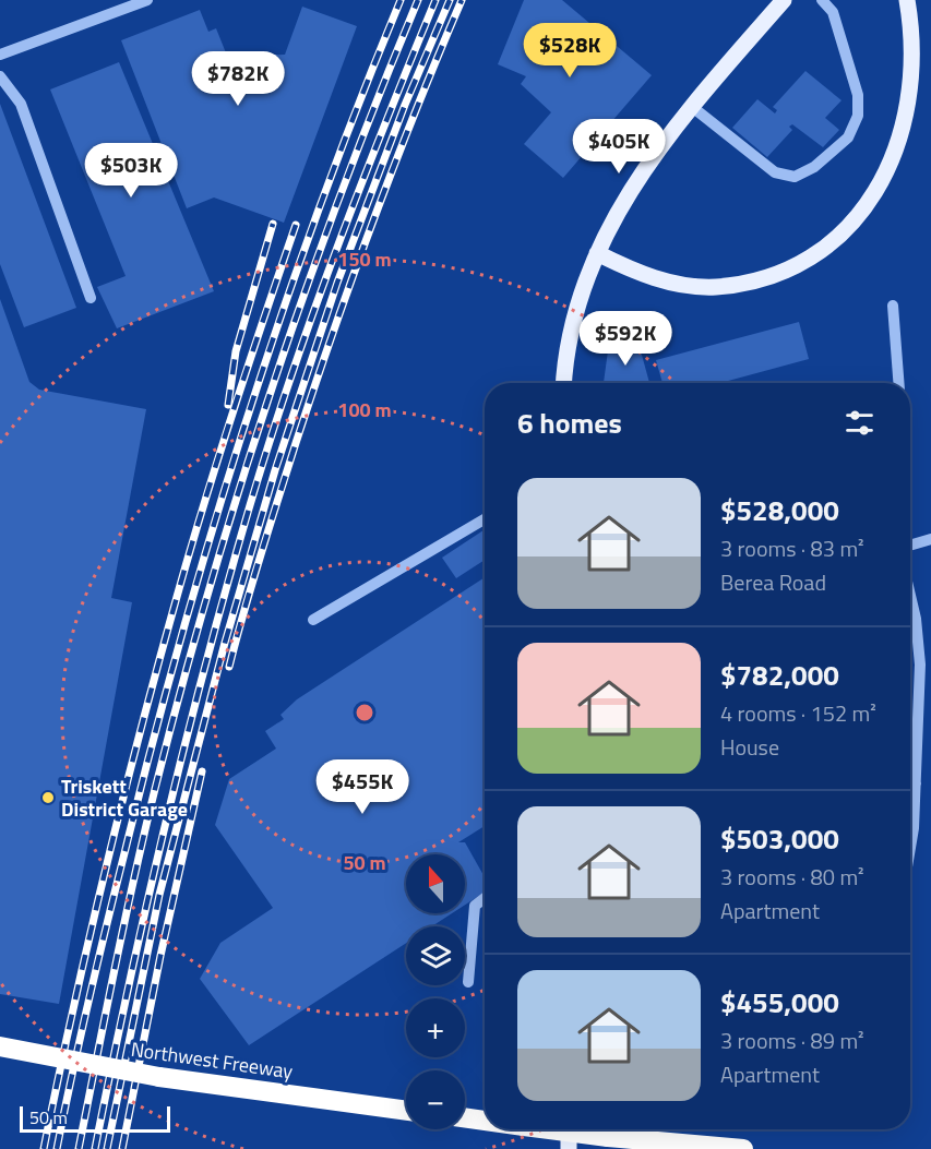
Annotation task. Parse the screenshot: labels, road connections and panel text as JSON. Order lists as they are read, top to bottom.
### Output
{
  "streets": {
    "highway": ["Northwest Freeway"]
  },
  "places": ["Triskett District Garage"],
  "scale_bar": "50 m",
  "north": "top",
  "page": {
    "price": [
      "$528K",
      "$782K",
      "$405K",
      "$503K",
      "$592K",
      "$455K"
    ],
    "heading": "6 homes",
    "list": [
      {
        "name": "$528,000",
        "note": "3 rooms · 83 m² · Berea Road"
      },
      {
        "name": "$782,000",
        "note": "4 rooms · 152 m² · House"
      },
      {
        "name": "$503,000",
        "note": "3 rooms · 80 m² · Apartment"
      },
      {
        "name": "$455,000",
        "note": "3 rooms · 89 m² · Apartment"
      }
    ],
    "map_buttons": ["+", "−"],
    "scale": "50 m"
  },
  "rings": ["150 m", "100 m", "50 m"]
}
